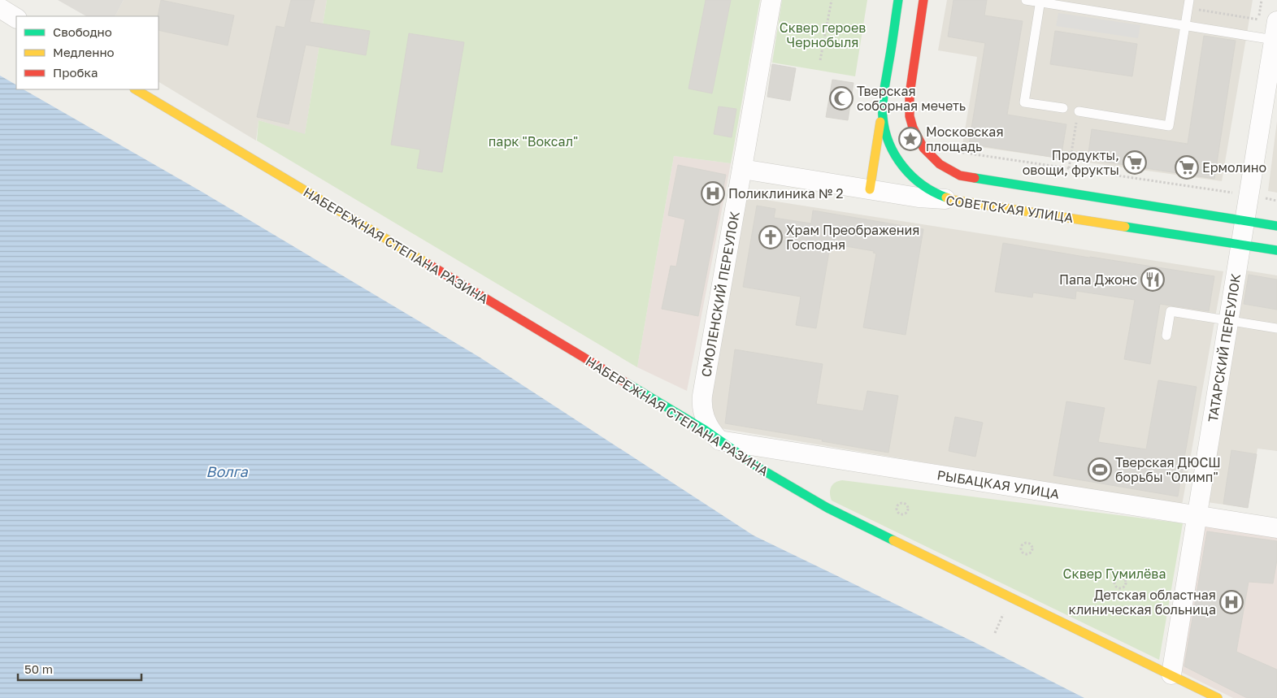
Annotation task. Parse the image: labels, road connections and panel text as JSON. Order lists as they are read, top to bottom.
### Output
{
  "streets": {
    "street": [
      "СОВЕТСКАЯ УЛИЦА",
      "НАБЕРЕЖНАЯ СТЕПАНА РАЗИНА",
      "СМОЛЕНСКИЙ ПЕРЕУЛОК",
      "ТАТАРСКИЙ ПЕРЕУЛОК",
      "РЫБАЦКАЯ УЛИЦА"
    ]
  },
  "crossings": [
    ["СОВЕТСКАЯ УЛИЦА", "СМОЛЕНСКИЙ ПЕРЕУЛОК"],
    ["СОВЕТСКАЯ УЛИЦА", "ТАТАРСКИЙ ПЕРЕУЛОК"],
    ["НАБЕРЕЖНАЯ СТЕПАНА РАЗИНА", "СМОЛЕНСКИЙ ПЕРЕУЛОК"],
    ["НАБЕРЕЖНАЯ СТЕПАНА РАЗИНА", "ТАТАРСКИЙ ПЕРЕУЛОК"],
    ["НАБЕРЕЖНАЯ СТЕПАНА РАЗИНА", "РЫБАЦКАЯ УЛИЦА"],
    ["СМОЛЕНСКИЙ ПЕРЕУЛОК", "РЫБАЦКАЯ УЛИЦА"],
    ["ТАТАРСКИЙ ПЕРЕУЛОК", "РЫБАЦКАЯ УЛИЦА"]
  ],
  "water": ["Волга"],
  "parks": ["Сквер героев Чернобыля", "парк \"Воксал\"", "Сквер Гумилёва"],
  "places": {
    "mosque": ["Тверская соборная мечеть"],
    "place": ["Московская площадь"],
    "supermarket": ["Продукты, овощи, фрукты", "Ермолино"],
    "hospital": ["Поликлиника № 2", "Детская областная клиническая больница"],
    "church": ["Храм Преображения Господня"],
    "restaurant": ["Папа Джонс"],
    "sports": ["Тверская ДЮСШ борьбы \"Олимп\""]
  },
  "legend": ["Свободно", "Медленно", "Пробка"],
  "scale_bar": "50 m"
}
